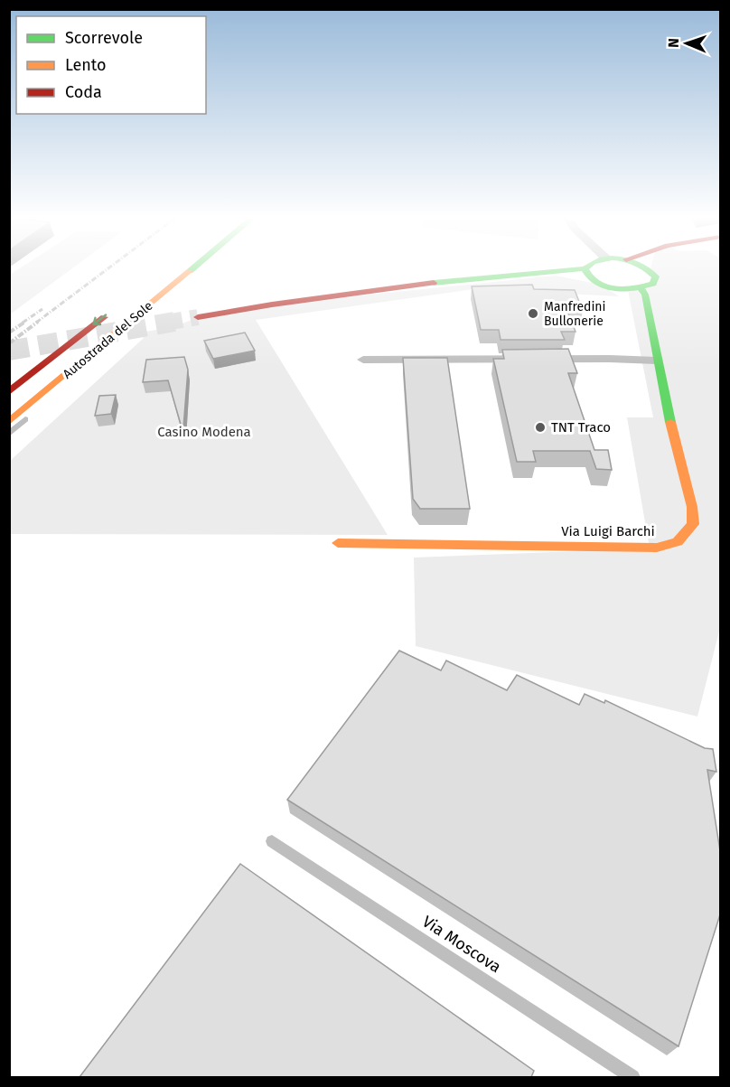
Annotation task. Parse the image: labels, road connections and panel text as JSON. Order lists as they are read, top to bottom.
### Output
{
  "streets": {
    "main road": ["Autostrada del Sole", "Via Luigi Barchi"],
    "lane": ["Via Moscova"]
  },
  "parks": ["Casino Modena"],
  "places": ["Manfredini Bullonerie", "TNT Traco"],
  "legend": ["Scorrevole", "Lento", "Coda"],
  "north": "left"
}
